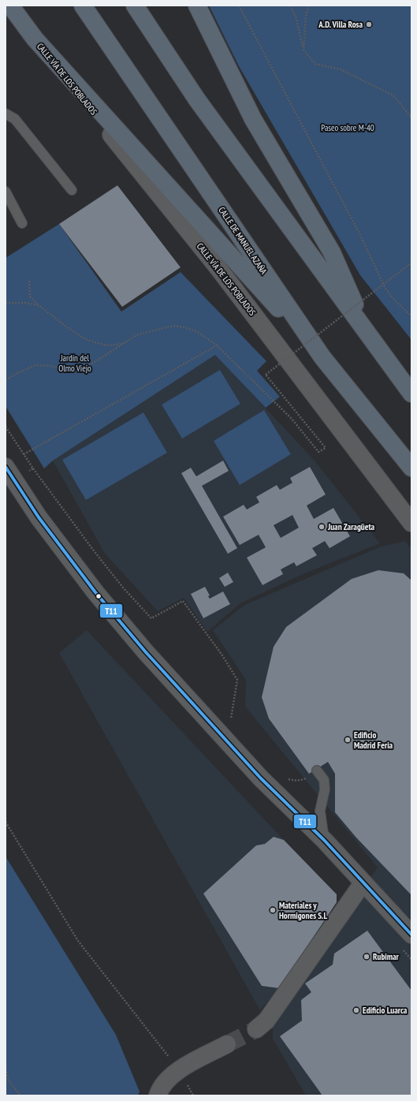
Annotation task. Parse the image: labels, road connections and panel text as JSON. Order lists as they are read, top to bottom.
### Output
{
  "streets": {
    "highway": ["CALLE DE MANUEL AZAÑA"],
    "street": ["CALLE VÍA DE LOS POBLADOS"]
  },
  "parks": ["Paseo sobre M-40", "Jardín del Olmo Viejo"],
  "places": [
    "A.D. Villa Rosa",
    "Juan Zaragüeta",
    "Edificio Madrid Feria",
    "Materiales y Hormigones S.L",
    "Rubimar",
    "Edificio Luarca"
  ],
  "lines": ["transit line T11"]
}
